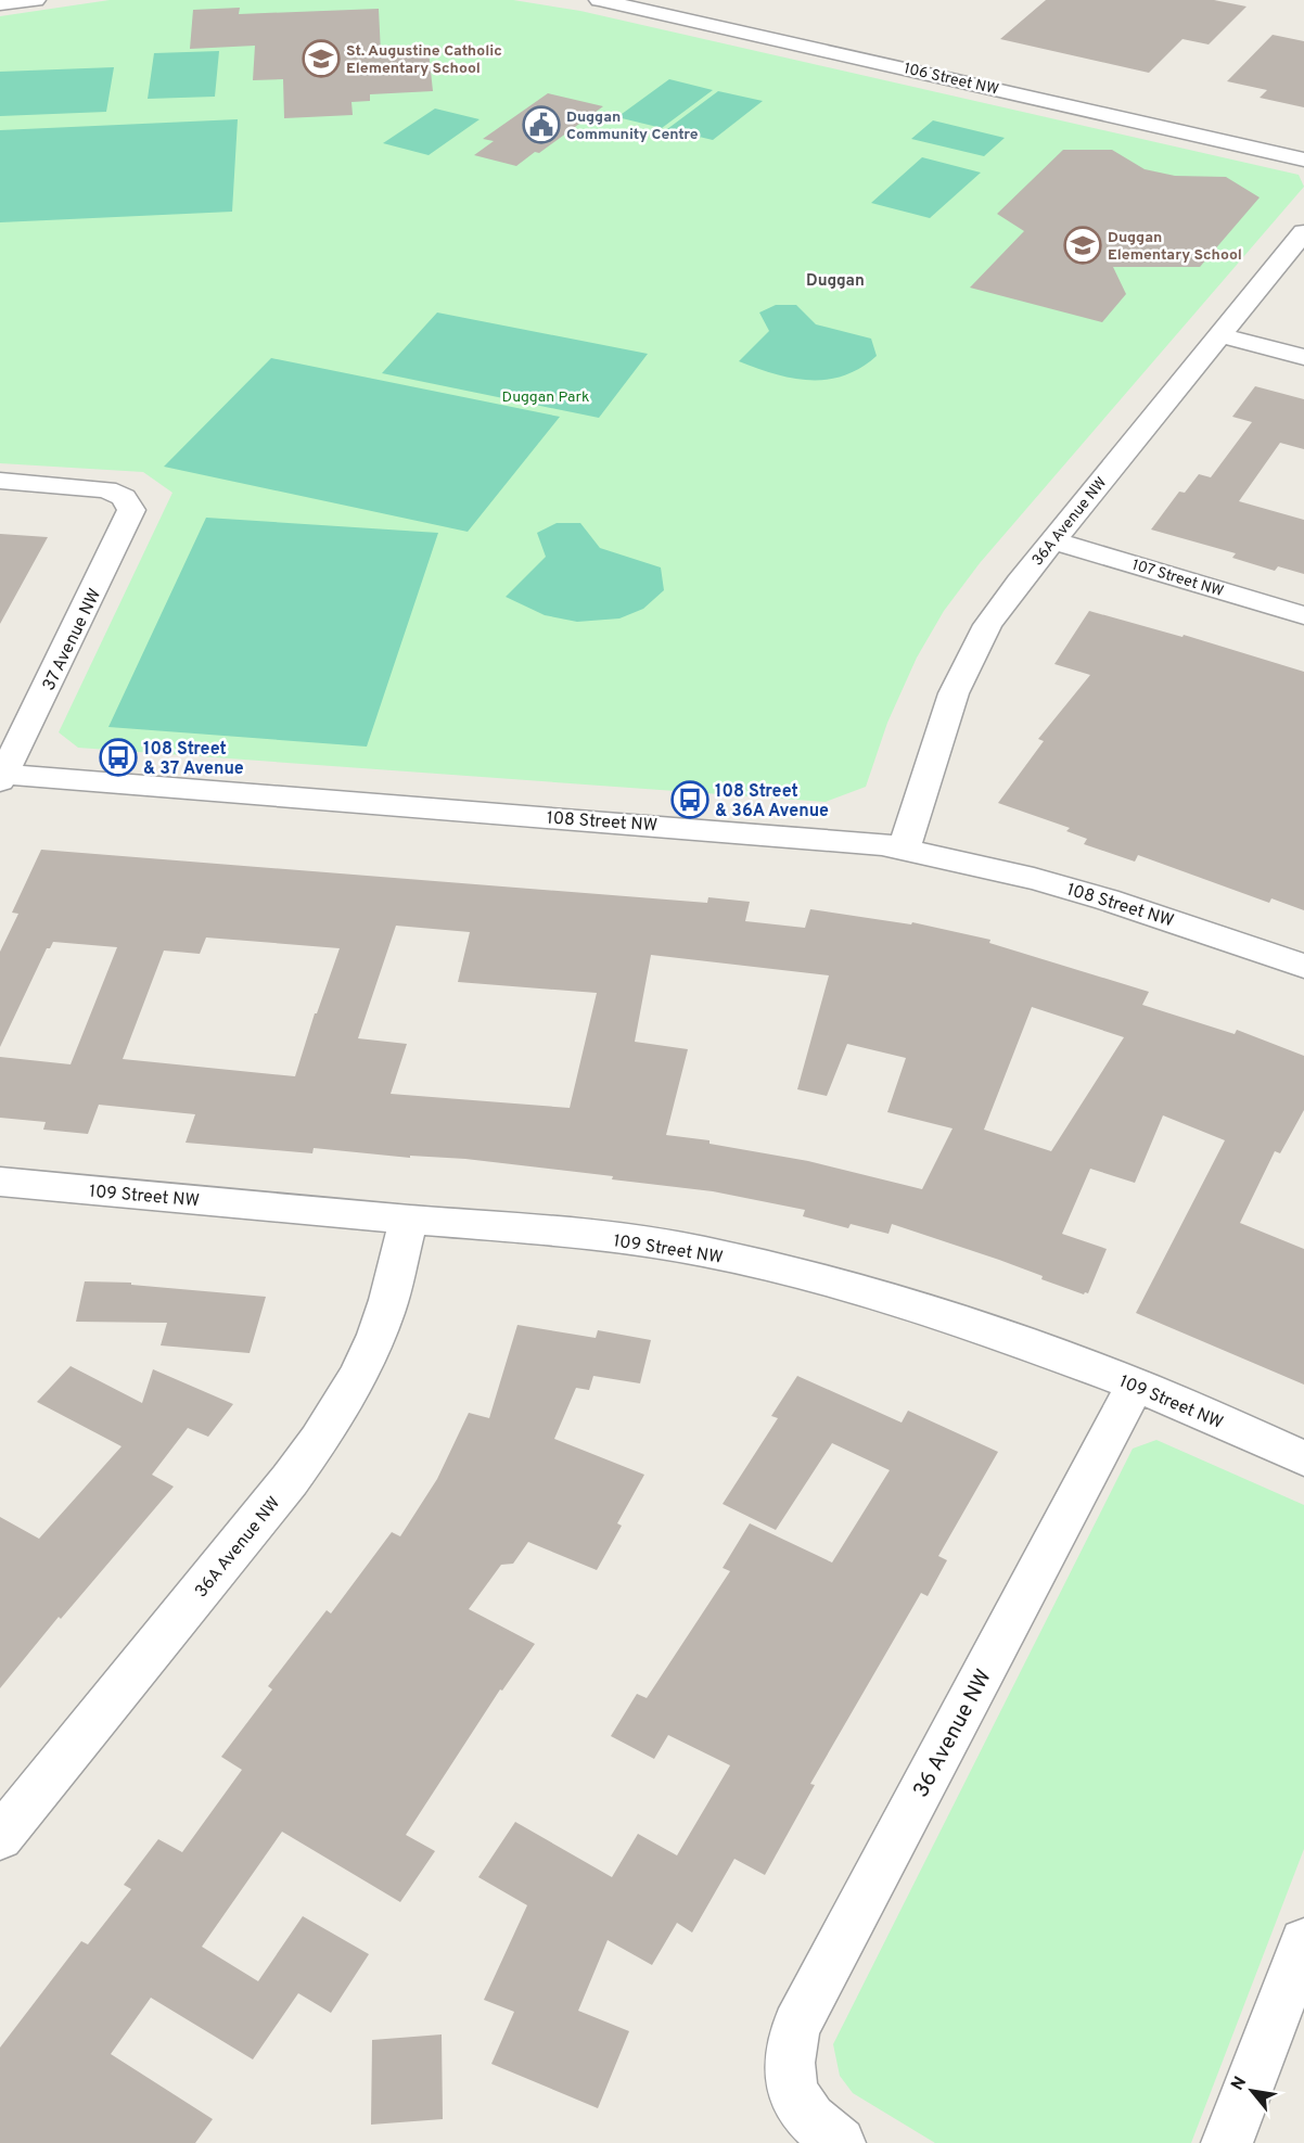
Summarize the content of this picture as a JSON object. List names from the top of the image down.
{
  "streets": {
    "street": [
      "106 Street NW",
      "36A Avenue NW",
      "107 Street NW",
      "37 Avenue NW",
      "108 Street NW",
      "109 Street NW",
      "36 Avenue NW"
    ]
  },
  "crossings": [
    ["36A Avenue NW", "107 Street NW"],
    ["36A Avenue NW", "108 Street NW"],
    ["36A Avenue NW", "109 Street NW"],
    ["37 Avenue NW", "108 Street NW"],
    ["109 Street NW", "36 Avenue NW"]
  ],
  "districts": ["Duggan"],
  "parks": ["Duggan Park"],
  "places": {
    "school or university": ["St. Augustine Catholic Elementary School", "Duggan Elementary School"],
    "public building": ["Duggan Community Centre"],
    "bus stop": ["108 Street & 37 Avenue", "108 Street & 36A Avenue"]
  },
  "north": "top left"
}
